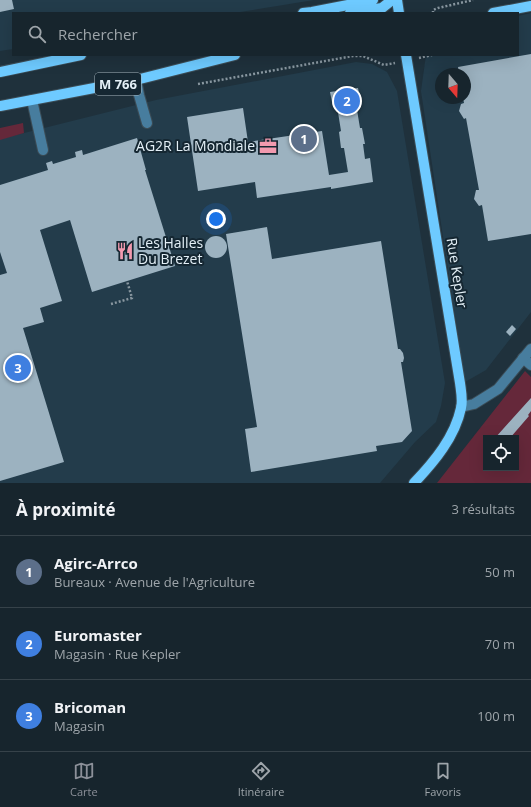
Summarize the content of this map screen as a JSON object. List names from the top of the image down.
{
  "streets": {
    "main road": ["M 766", "Rue Kepler"]
  },
  "places": {
    "office": ["AG2R La Mondiale"],
    "restaurant": ["Les Halles Du Brezet"]
  },
  "north": "bottom",
  "page": {
    "search": "Rechercher",
    "pins": ["2", "1", "3"],
    "heading": ["À proximité", "3 résultats"],
    "list": [
      {
        "mark": "1",
        "name": "Agirc-Arrco",
        "note": "Bureaux · Avenue de l'Agriculture",
        "value": "50 m"
      },
      {
        "mark": "2",
        "name": "Euromaster",
        "note": "Magasin · Rue Kepler",
        "value": "70 m"
      },
      {
        "mark": "3",
        "name": "Bricoman",
        "note": "Magasin",
        "value": "100 m"
      }
    ],
    "nav": ["Carte", "Itinéraire", "Favoris"]
  }
}
